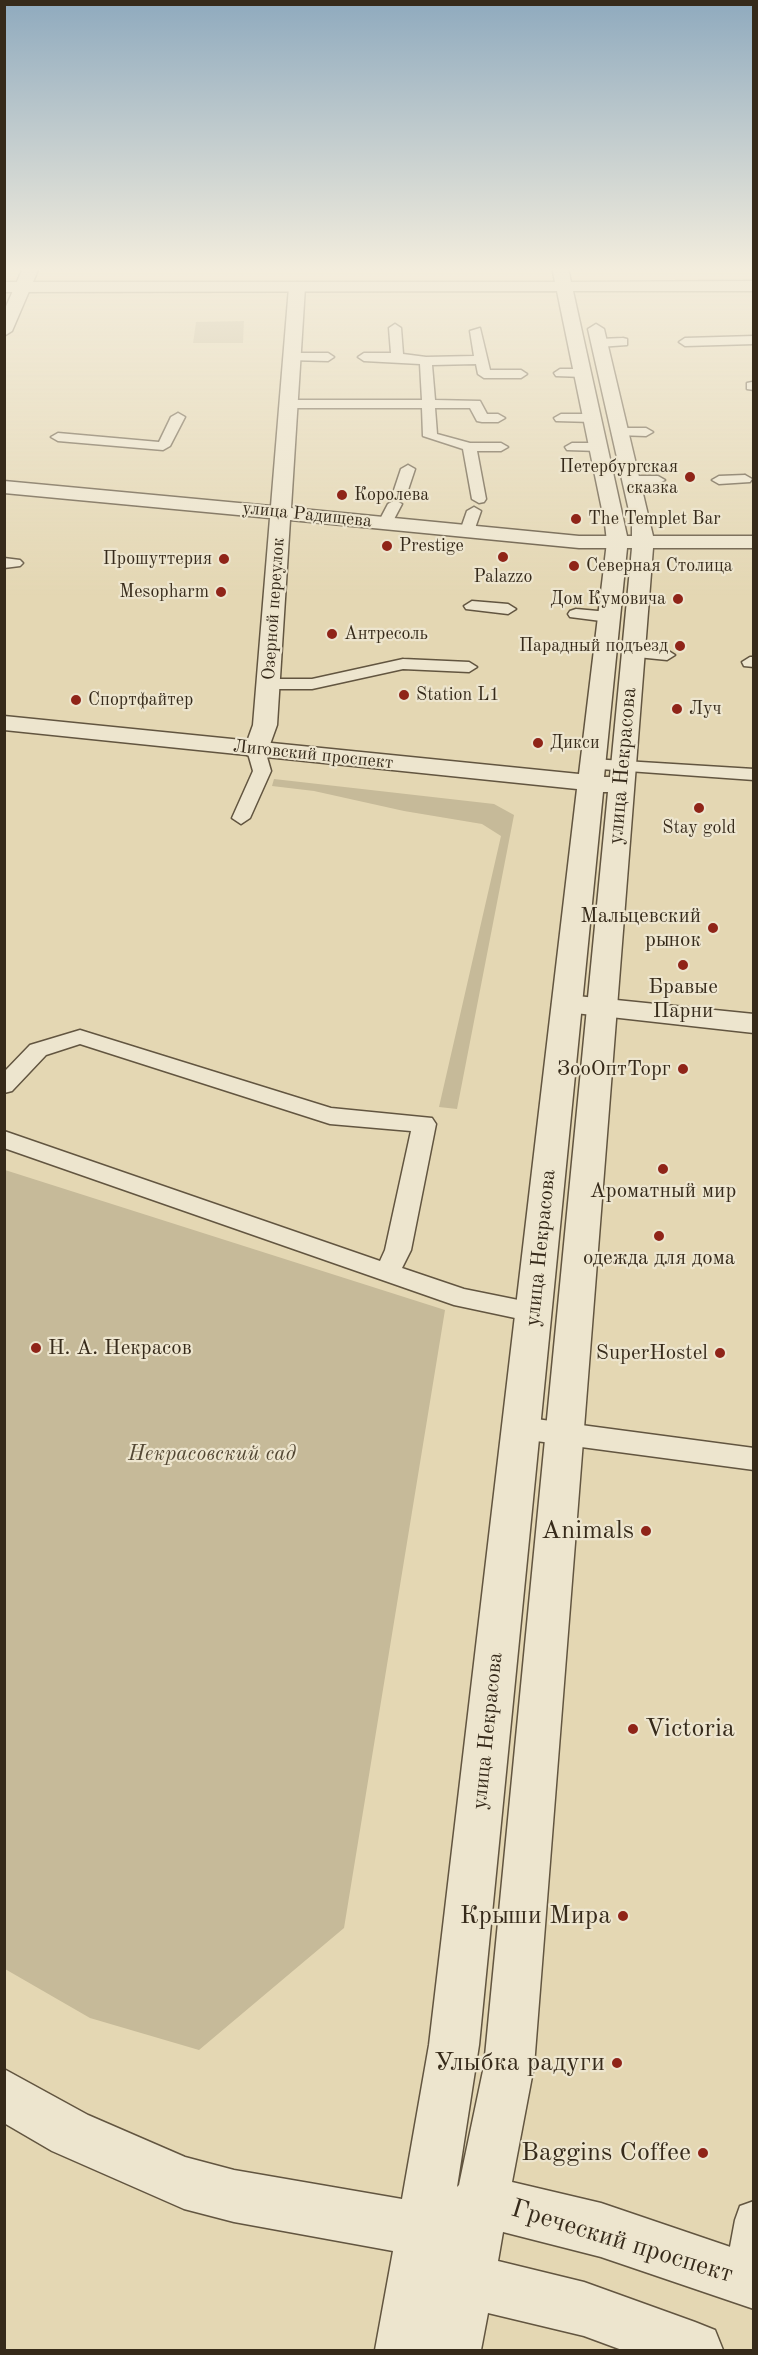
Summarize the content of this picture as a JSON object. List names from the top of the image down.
{
  "streets": {
    "street": [
      "улица Радищева",
      "Озерной переулок",
      "Лиговский проспект",
      "улица Некрасова",
      "Греческий проспект"
    ]
  },
  "crossings": [
    ["улица Радищева", "Озерной переулок"],
    ["улица Радищева", "улица Некрасова"],
    ["Озерной переулок", "Лиговский проспект"],
    ["Лиговский проспект", "улица Некрасова"],
    ["улица Некрасова", "Греческий проспект"]
  ],
  "parks": ["Некрасовский сад"],
  "places": [
    "Петербургская сказка",
    "Королева",
    "The Templet Bar",
    "Prestige",
    "Palazzo",
    "Прошуттерия",
    "Северная Столица",
    "Mesopharm",
    "Дом Кумовича",
    "Антресоль",
    "Парадный подъезд",
    "Station L1",
    "Спортфайтер",
    "Луч",
    "Дикси",
    "Stay gold",
    "Мальцевский рынок",
    "Бравые Парни",
    "ЗооОптТорг",
    "Ароматный мир",
    "одежда для дома",
    "Н. А. Некрасов",
    "SuperHostel",
    "Animals",
    "Victoria",
    "Крыши Мира",
    "Улыбка радуги",
    "Baggins Coffee"
  ]
}
